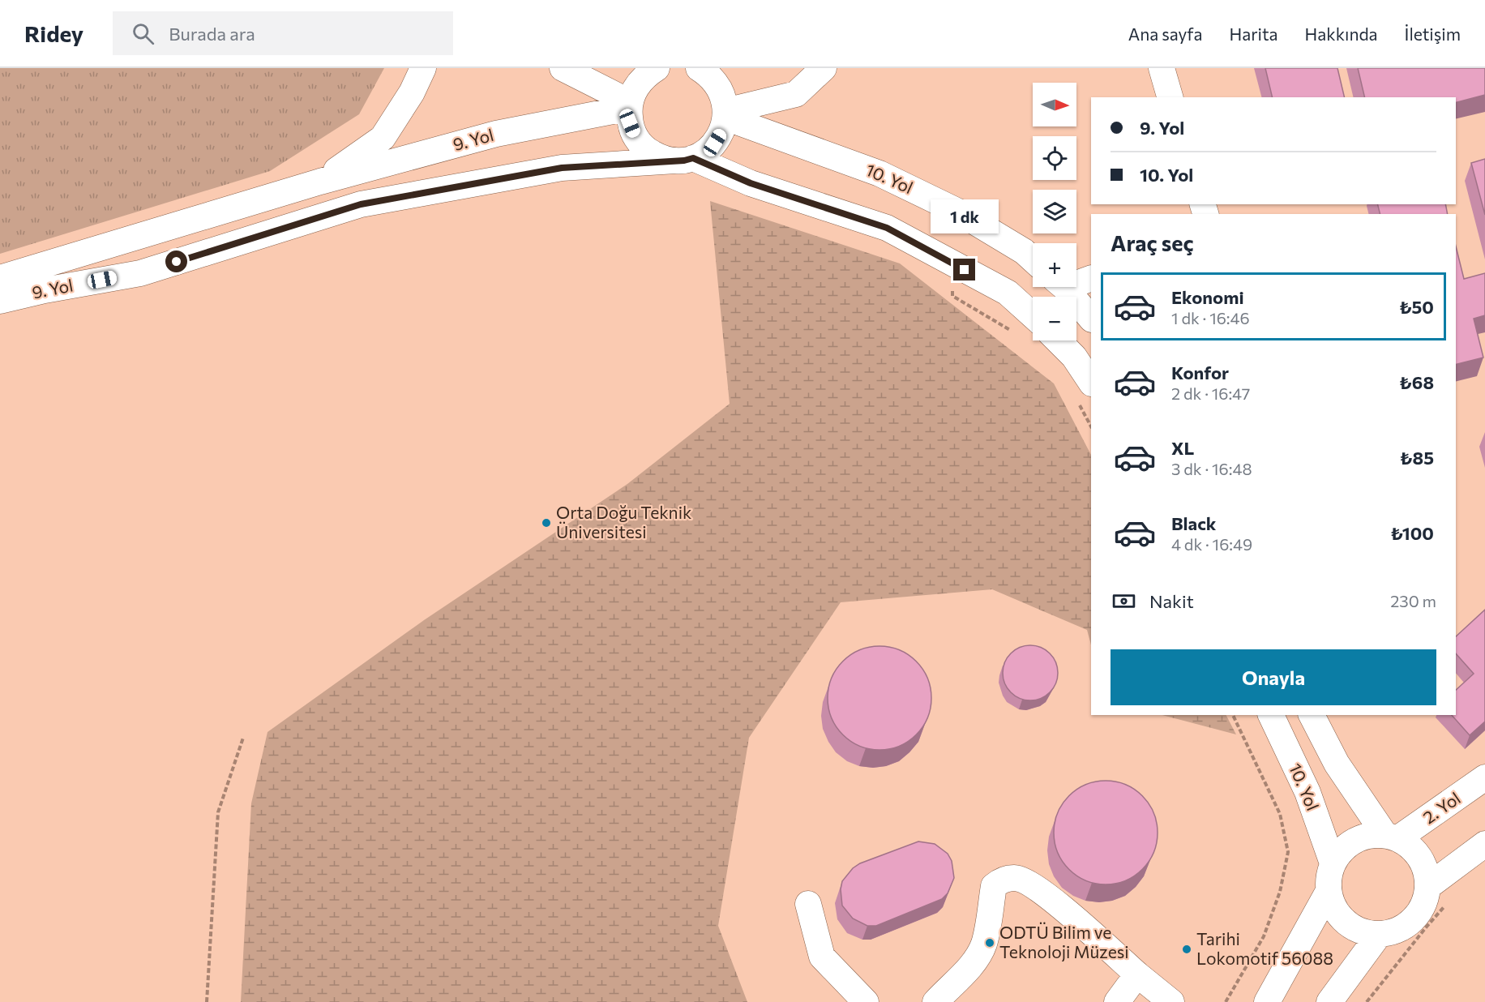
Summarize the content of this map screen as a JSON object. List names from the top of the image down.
{
  "streets": {
    "street": ["9. Yol", "10. Yol", "2. Yol"]
  },
  "crossings": [
    ["10. Yol", "2. Yol"]
  ],
  "places": ["Orta Doğu Teknik Üniversitesi", "ODTÜ Bilim ve Teknoloji Müzesi", "Tarihi Lokomotif 56088"],
  "north": "right",
  "page": {
    "header": "Ridey",
    "search": "Burada ara",
    "nav": [
      "Ana sayfa",
      "Harita",
      "Hakkında",
      "İletişim"
    ],
    "map_buttons": ["+", "−"],
    "banner": ["9. Yol", "10. Yol"],
    "bubble": "1 dk",
    "heading": "Araç seç",
    "list": [
      {
        "name": "Ekonomi",
        "note": "1 dk · 16:46",
        "value": "₺50"
      },
      {
        "name": "Konfor",
        "note": "2 dk · 16:47",
        "value": "₺68"
      },
      {
        "name": "XL",
        "note": "3 dk · 16:48",
        "value": "₺85"
      },
      {
        "name": "Black",
        "note": "4 dk · 16:49",
        "value": "₺100"
      }
    ],
    "pay": ["Nakit", "230 m"],
    "buttons": "Onayla"
  }
}
